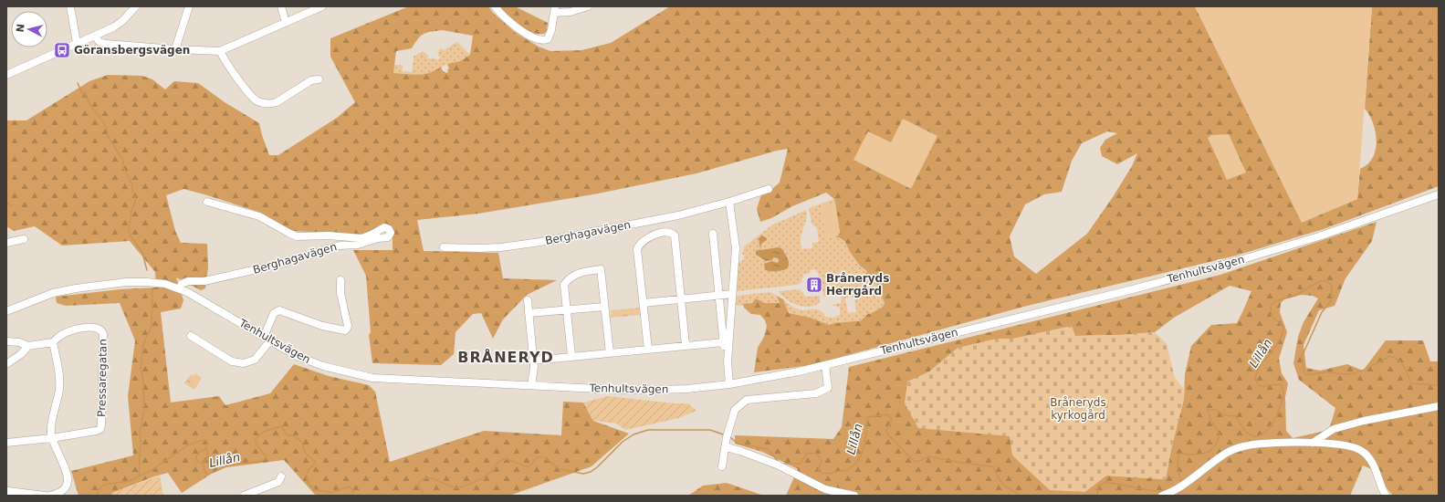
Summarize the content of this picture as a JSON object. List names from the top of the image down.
{
  "streets": {
    "street": ["Berghagavägen", "Tenhultsvägen", "Pressaregatan"]
  },
  "crossings": [
    ["Berghagavägen", "Tenhultsvägen"]
  ],
  "districts": ["BRÅNERYD"],
  "water": ["Lillån"],
  "parks": ["Bråneryds kyrkogård"],
  "places": {
    "bus stop": ["Göransbergsvägen"],
    "building": ["Bråneryds Herrgård"]
  },
  "north": "left"
}
